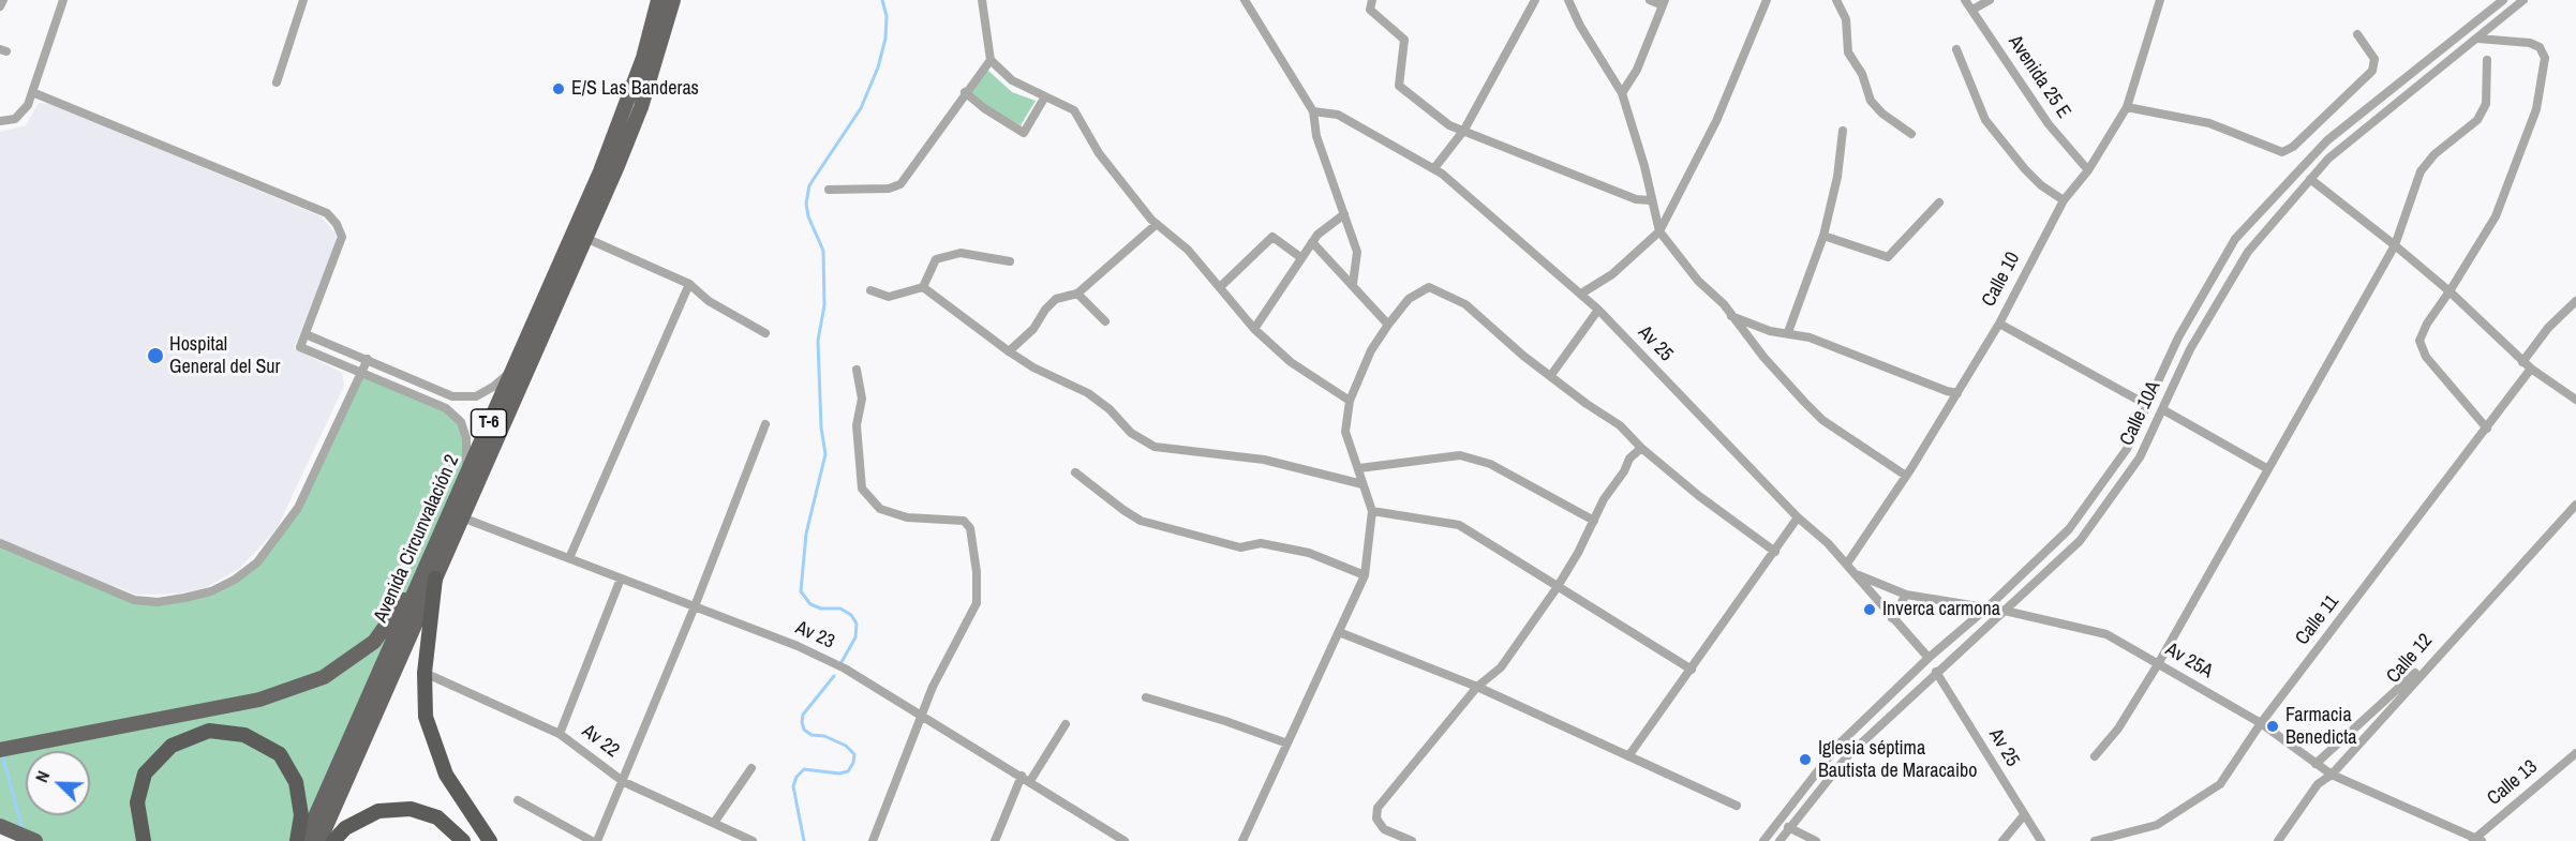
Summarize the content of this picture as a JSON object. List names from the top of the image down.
{
  "streets": {
    "main road": ["T-6", "Avenida Circunvalación 2"],
    "street": [
      "Avenida 25 E",
      "Calle 10",
      "Av 25",
      "Calle 10A",
      "Calle 11",
      "Av 23",
      "Calle 12",
      "Av 25A",
      "Av 22",
      "Calle 13"
    ]
  },
  "crossings": [
    ["Avenida 25 E", "Calle 10"],
    ["Calle 10", "Av 25"],
    ["Av 25", "Calle 10A"],
    ["Av 25", "Av 25A"],
    ["Calle 10A", "Av 25A"],
    ["Avenida Circunvalación 2", "Av 23"],
    ["Calle 11", "Av 25A"],
    ["Calle 12", "Av 25A"],
    ["Av 25A", "Calle 13"]
  ],
  "places": [
    "E/S Las Banderas",
    "Hospital General del Sur",
    "Inverca carmona",
    "Farmacia Benedicta",
    "Iglesia séptima Bautista de Maracaibo"
  ],
  "north": "top left"
}
